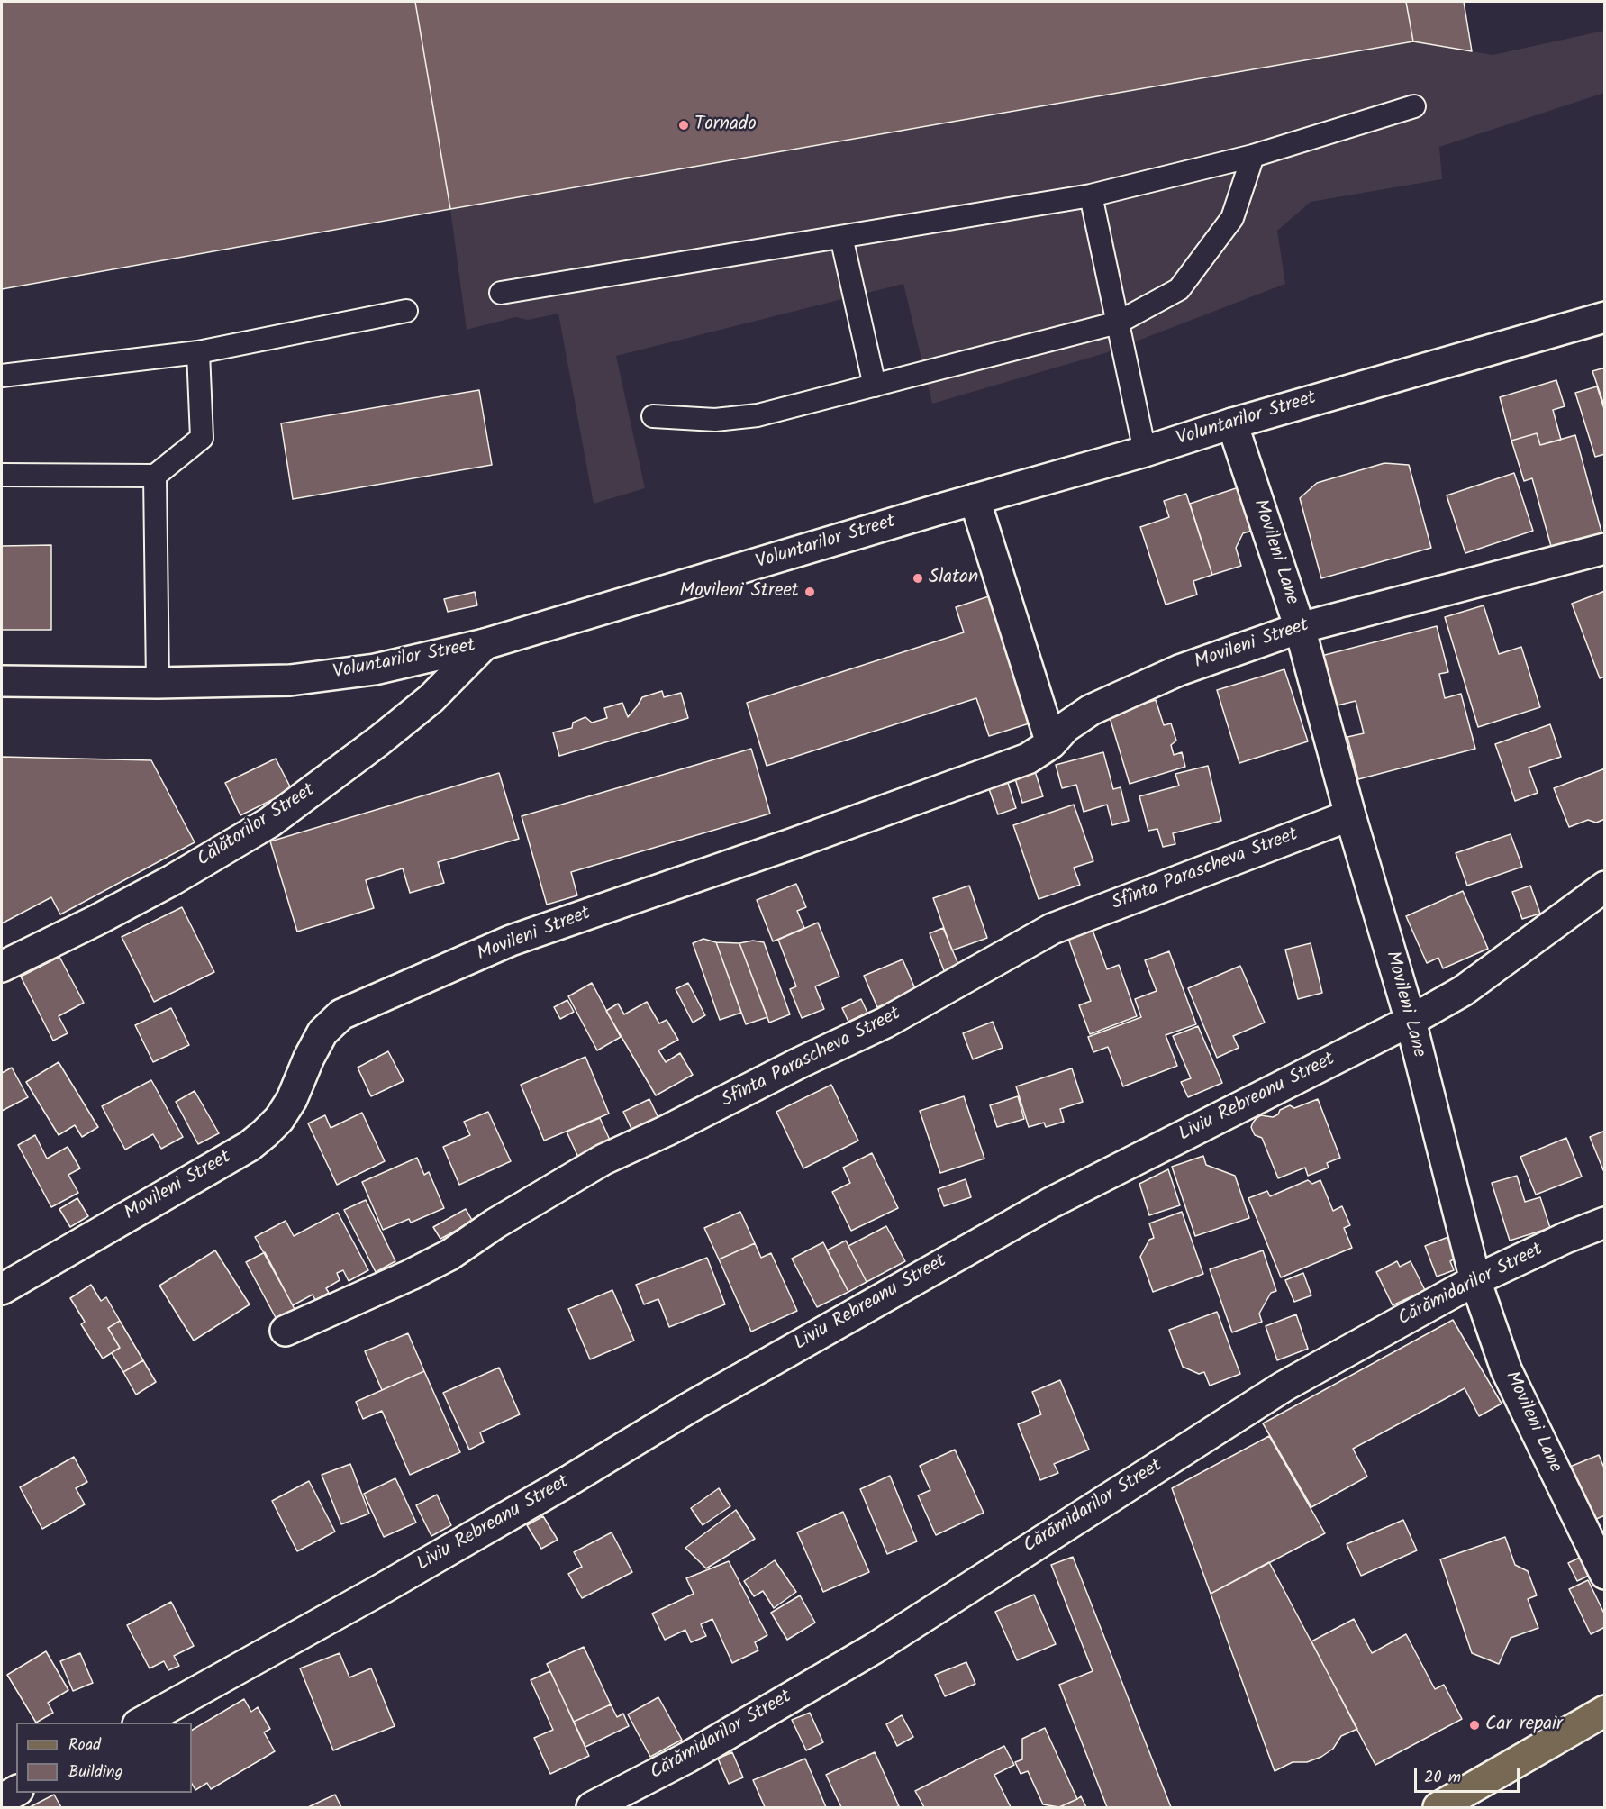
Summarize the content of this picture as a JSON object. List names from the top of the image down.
{
  "streets": {
    "street": [
      "Voluntarilor Street",
      "Movileni Lane",
      "Movileni Street",
      "Călătorilor Street",
      "Sfînta Parascheva Street",
      "Liviu Rebreanu Street",
      "Cărămidarilor Street"
    ]
  },
  "crossings": [
    ["Voluntarilor Street", "Movileni Lane"],
    ["Voluntarilor Street", "Călătorilor Street"],
    ["Movileni Lane", "Movileni Street"],
    ["Movileni Lane", "Sfînta Parascheva Street"],
    ["Movileni Lane", "Liviu Rebreanu Street"],
    ["Movileni Lane", "Cărămidarilor Street"]
  ],
  "places": [
    "Tornado",
    "Slatan",
    "Movileni Street",
    "Car repair"
  ],
  "legend": ["Road", "Building"],
  "scale_bar": "20 m"
}
